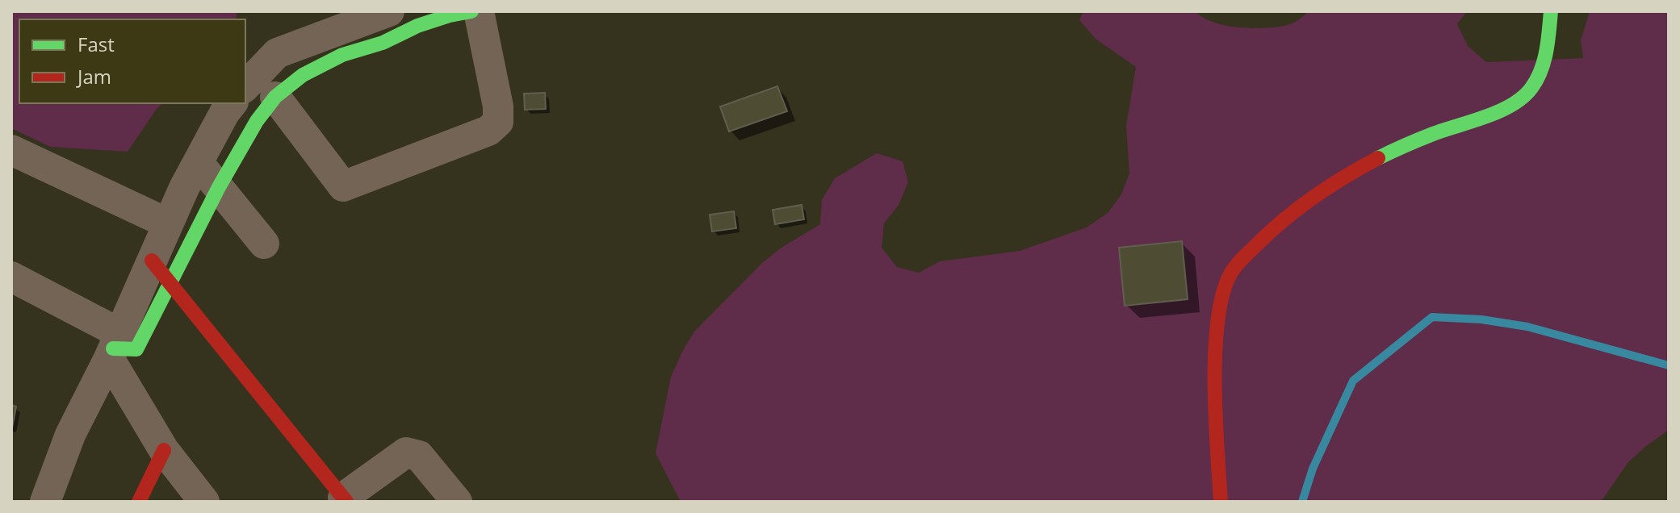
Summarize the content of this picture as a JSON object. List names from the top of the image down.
{
  "legend": ["Fast", "Jam"]
}
